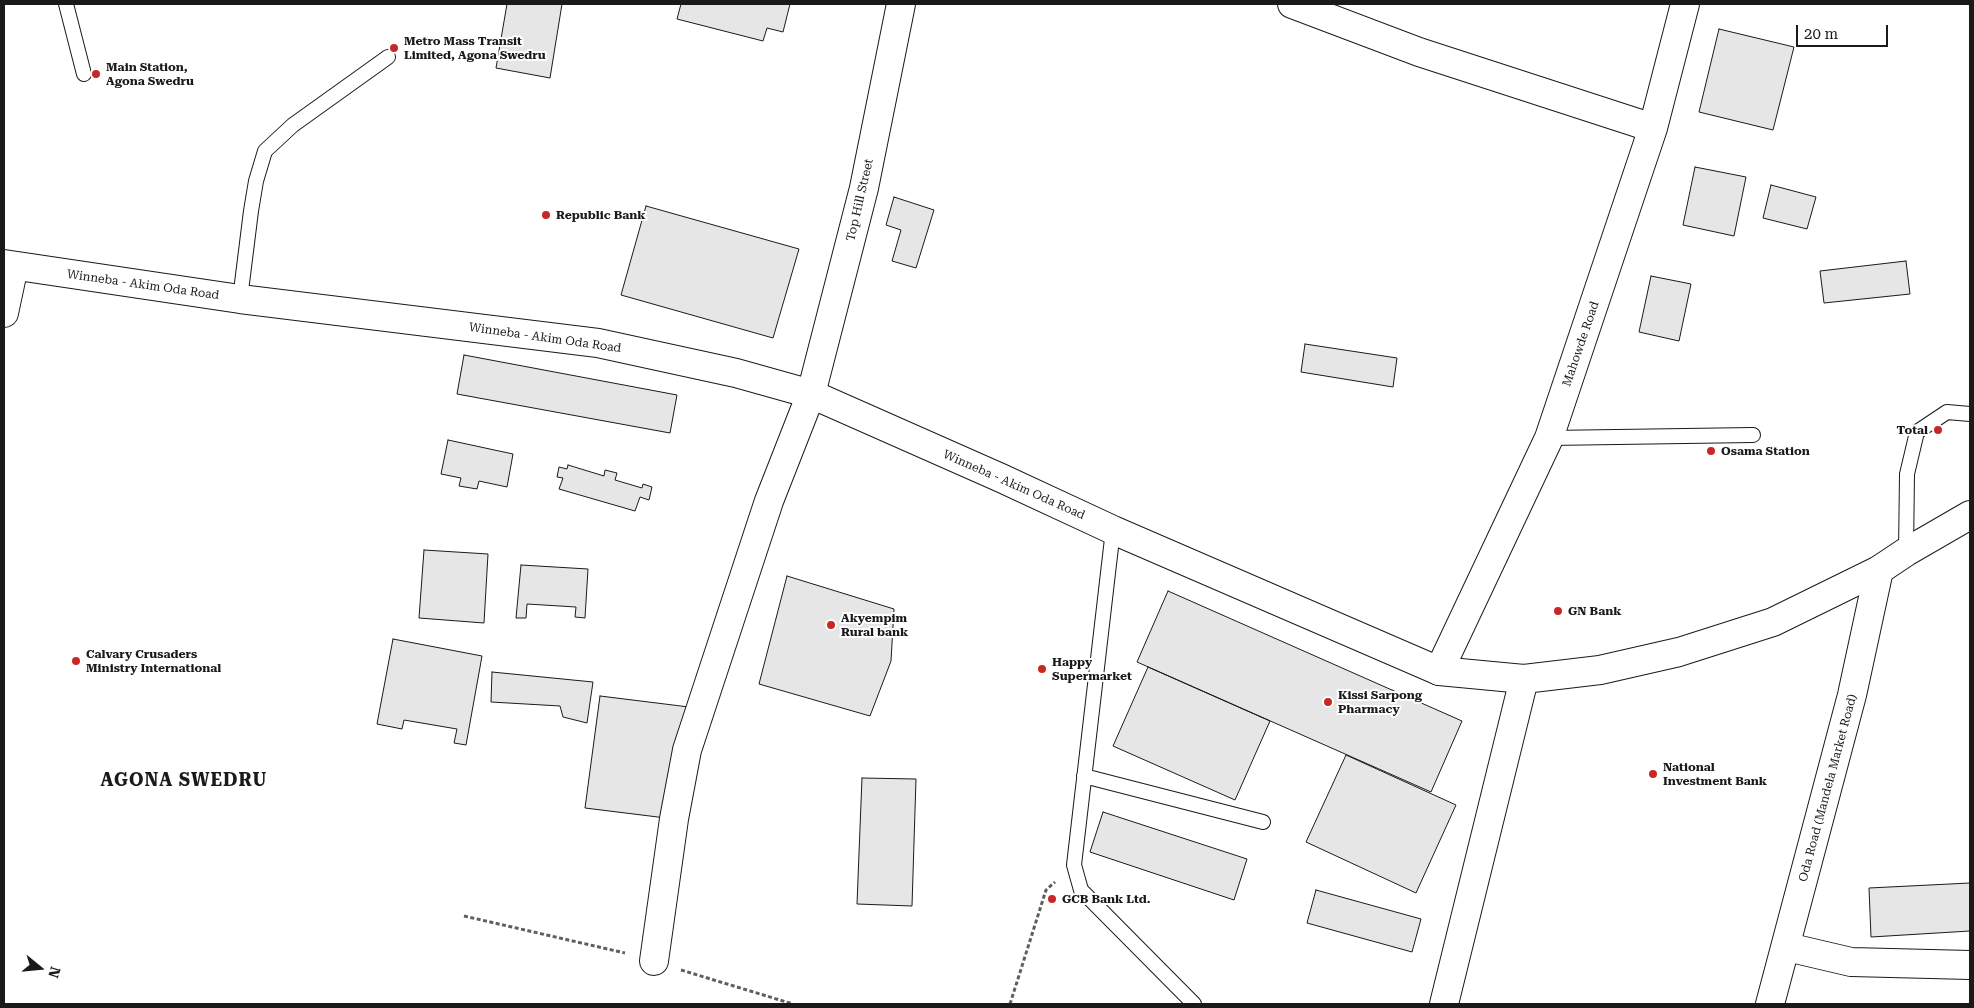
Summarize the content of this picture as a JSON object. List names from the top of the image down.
{
  "streets": {
    "street": [
      "Top Hill Street",
      "Winneba - Akim Oda Road",
      "Mahowde Road",
      "Oda Road (Mandela Market Road)"
    ]
  },
  "crossings": [
    ["Top Hill Street", "Winneba - Akim Oda Road"],
    ["Winneba - Akim Oda Road", "Mahowde Road"],
    ["Winneba - Akim Oda Road", "Oda Road (Mandela Market Road)"]
  ],
  "districts": ["AGONA SWEDRU"],
  "places": [
    "Metro Mass Transit Limited, Agona Swedru",
    "Main Station, Agona Swedru",
    "Republic Bank",
    "Total",
    "Osama Station",
    "GN Bank",
    "Akyempim Rural bank",
    "Calvary Crusaders Ministry International",
    "Happy Supermarket",
    "Kissi Sarpong Pharmacy",
    "National Investment Bank",
    "GCB Bank Ltd."
  ],
  "scale_bar": "20 m",
  "north": "right"
}
